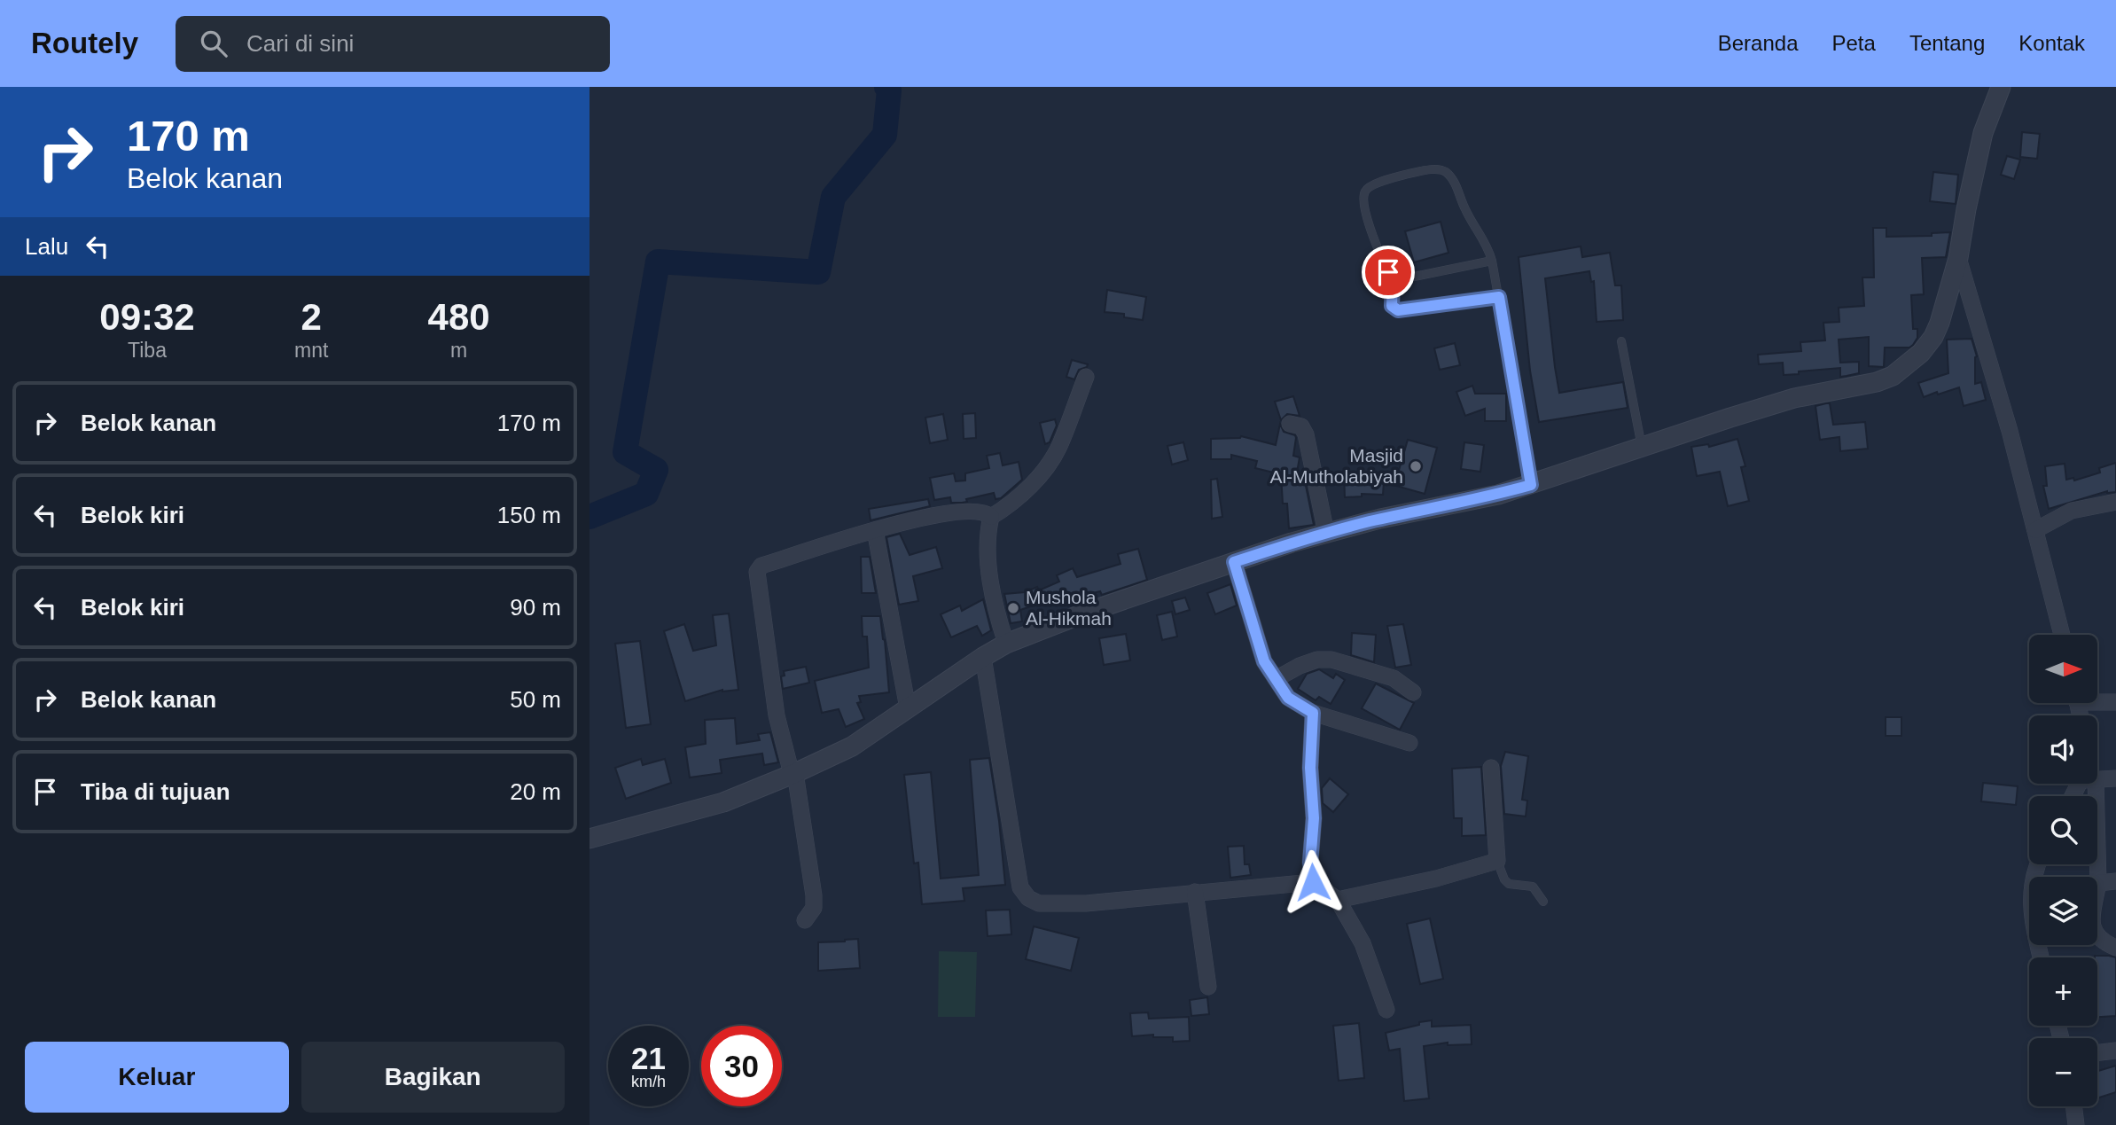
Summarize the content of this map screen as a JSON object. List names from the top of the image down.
{
  "places": ["Masjid Al-Mutholabiyah", "Mushola Al-Hikmah"],
  "north": "right",
  "page": {
    "header": "Routely",
    "search": "Cari di sini",
    "nav": [
      "Beranda",
      "Peta",
      "Tentang",
      "Kontak"
    ],
    "turn": ["170 m", "Belok kanan"],
    "then": "Lalu",
    "eta": [
      "09:32",
      "Tiba",
      "2",
      "mnt",
      "480",
      "m"
    ],
    "list": [
      {
        "name": "Belok kanan",
        "value": "170 m"
      },
      {
        "name": "Belok kiri",
        "value": "150 m"
      },
      {
        "name": "Belok kiri",
        "value": "90 m"
      },
      {
        "name": "Belok kanan",
        "value": "50 m"
      },
      {
        "name": "Tiba di tujuan",
        "value": "20 m"
      }
    ],
    "map_buttons": ["+", "−"],
    "speed": "21 km/h",
    "limit": "30",
    "buttons": ["Keluar", "Bagikan"]
  }
}
